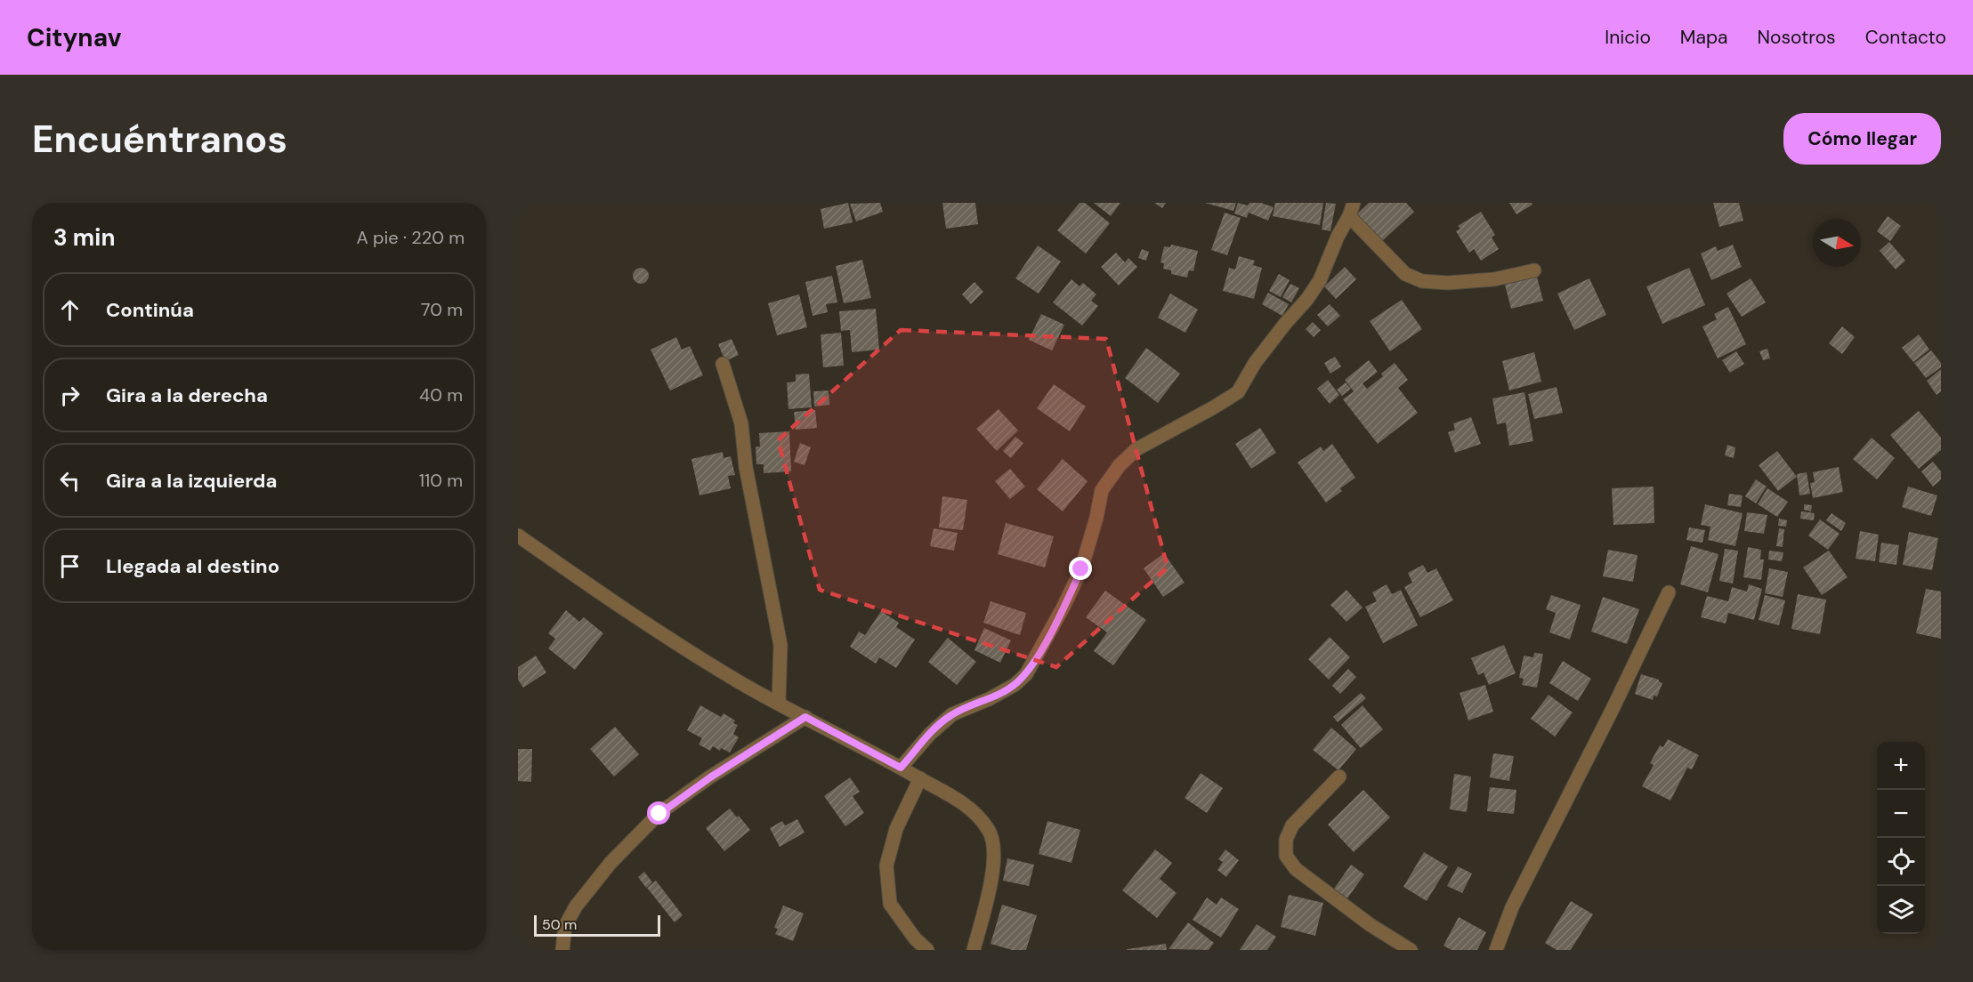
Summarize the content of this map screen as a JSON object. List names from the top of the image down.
{
  "scale_bar": "50 m",
  "north": "right",
  "page": {
    "header": "Citynav",
    "nav": [
      "Inicio",
      "Mapa",
      "Nosotros",
      "Contacto"
    ],
    "buttons": "Cómo llegar",
    "title": "Encuéntranos",
    "heading": ["3 min", "A pie · 220 m"],
    "list": [
      ["Continúa", "70 m"],
      ["Gira a la derecha", "40 m"],
      ["Gira a la izquierda", "110 m"],
      "Llegada al destino"
    ],
    "map_buttons": ["+", "−"],
    "scale": "50 m"
  }
}
